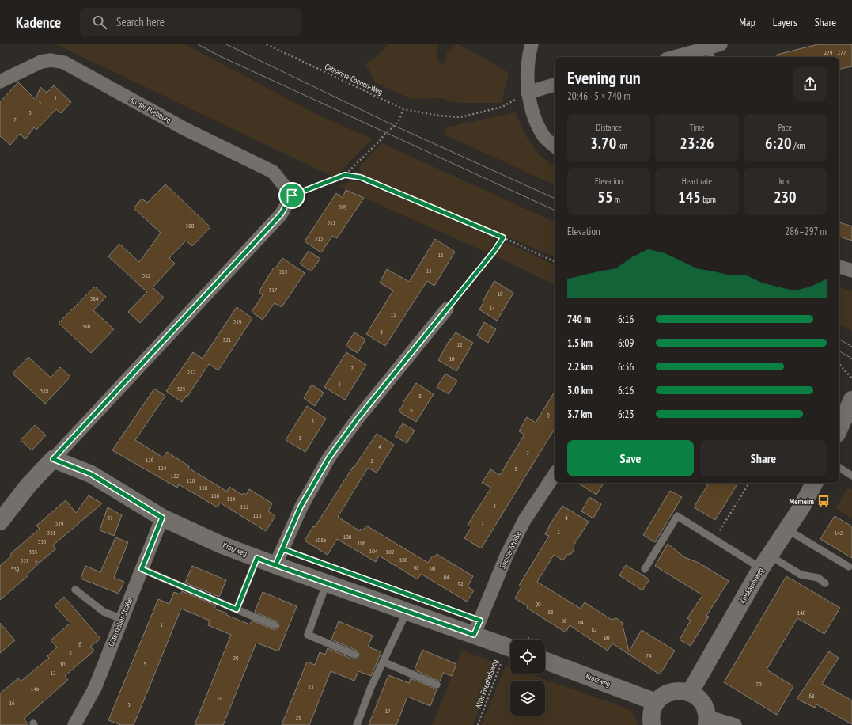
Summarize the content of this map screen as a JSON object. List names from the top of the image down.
{
  "streets": {
    "street": [
      "An der Fliehburg",
      "Kratzweg",
      "Soester Straße",
      "Kieskaulerweg",
      "Gütersloher Straße"
    ],
    "path": ["Catharina-Coenen-Weg", "Alter Friedhofsweg"]
  },
  "crossings": [
    ["Kratzweg", "Soester Straße"],
    ["Kratzweg", "Gütersloher Straße"]
  ],
  "places": {
    "bus stop": ["Merheim"]
  },
  "house_numbers": [
    "279",
    "277",
    "1",
    "3",
    "5",
    "7",
    "309",
    "311",
    "380",
    "313",
    "15",
    "13",
    "315",
    "382",
    "317",
    "16",
    "384",
    "14",
    "11",
    "319",
    "386",
    "9",
    "321",
    "12",
    "10",
    "7",
    "323",
    "5",
    "325",
    "388",
    "8",
    "6",
    "9",
    "3",
    "1",
    "4",
    "7",
    "126",
    "2",
    "124",
    "5",
    "122",
    "120",
    "118",
    "116",
    "114",
    "3",
    "112",
    "110",
    "37",
    "4",
    "1",
    "329",
    "2",
    "331",
    "142",
    "108",
    "108a",
    "333",
    "106",
    "104",
    "335",
    "102",
    "100",
    "337",
    "98",
    "96",
    "339",
    "94",
    "92",
    "90",
    "88",
    "140",
    "86",
    "84",
    "1",
    "82",
    "80",
    "6",
    "8",
    "74",
    "29",
    "10",
    "3",
    "12",
    "70",
    "23",
    "14a",
    "68",
    "31",
    "16",
    "5",
    "17",
    "25"
  ],
  "page": {
    "header": "Kadence",
    "search": "Search here",
    "nav": ["Map", "Layers", "Share"],
    "heading": ["Evening run", "20:46 · 5 × 740 m"],
    "stats": [
      ["Distance", "3.70 km"],
      ["Time", "23:26"],
      ["Pace", "6:20 /km"],
      ["Elevation", "55 m"],
      ["Heart rate", "145 bpm"],
      ["kcal", "230"]
    ],
    "chart": ["Elevation", "286–297 m"],
    "list": [
      {
        "name": "740 m",
        "note": "6:16"
      },
      {
        "name": "1.5 km",
        "note": "6:09"
      },
      {
        "name": "2.2 km",
        "note": "6:36"
      },
      {
        "name": "3.0 km",
        "note": "6:16"
      },
      {
        "name": "3.7 km",
        "note": "6:23"
      }
    ],
    "buttons": ["Save", "Share"]
  }
}
